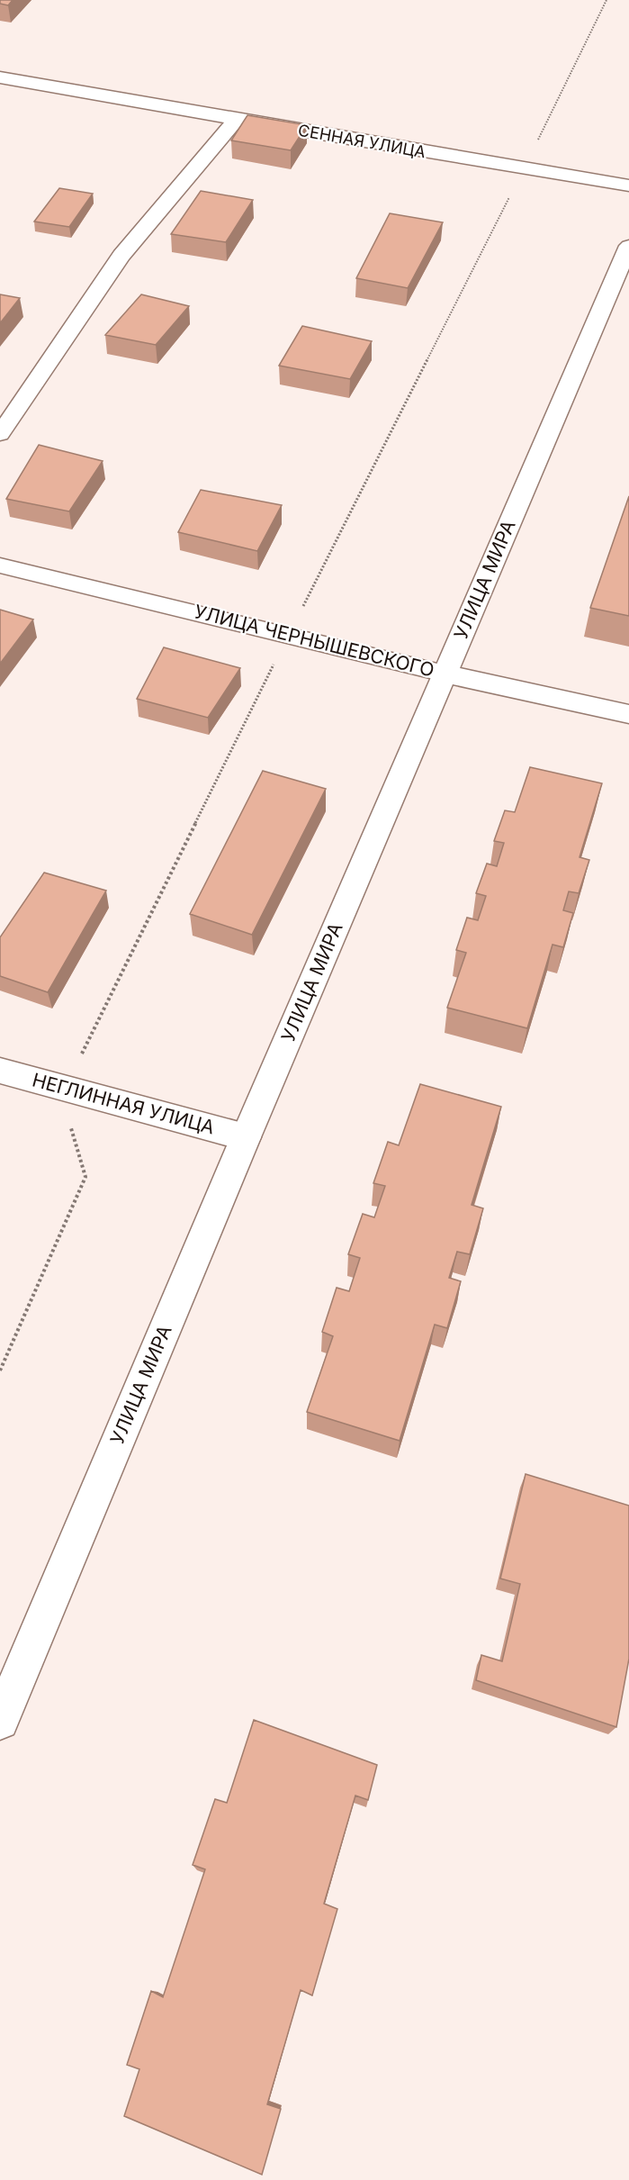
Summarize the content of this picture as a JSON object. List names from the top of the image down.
{
  "streets": {
    "street": [
      "СЕННАЯ УЛИЦА",
      "УЛИЦА МИРА",
      "УЛИЦА ЧЕРНЫШЕВСКОГО",
      "НЕГЛИННАЯ УЛИЦА"
    ]
  },
  "crossings": [
    ["УЛИЦА МИРА", "УЛИЦА ЧЕРНЫШЕВСКОГО"],
    ["УЛИЦА МИРА", "НЕГЛИННАЯ УЛИЦА"]
  ]
}
